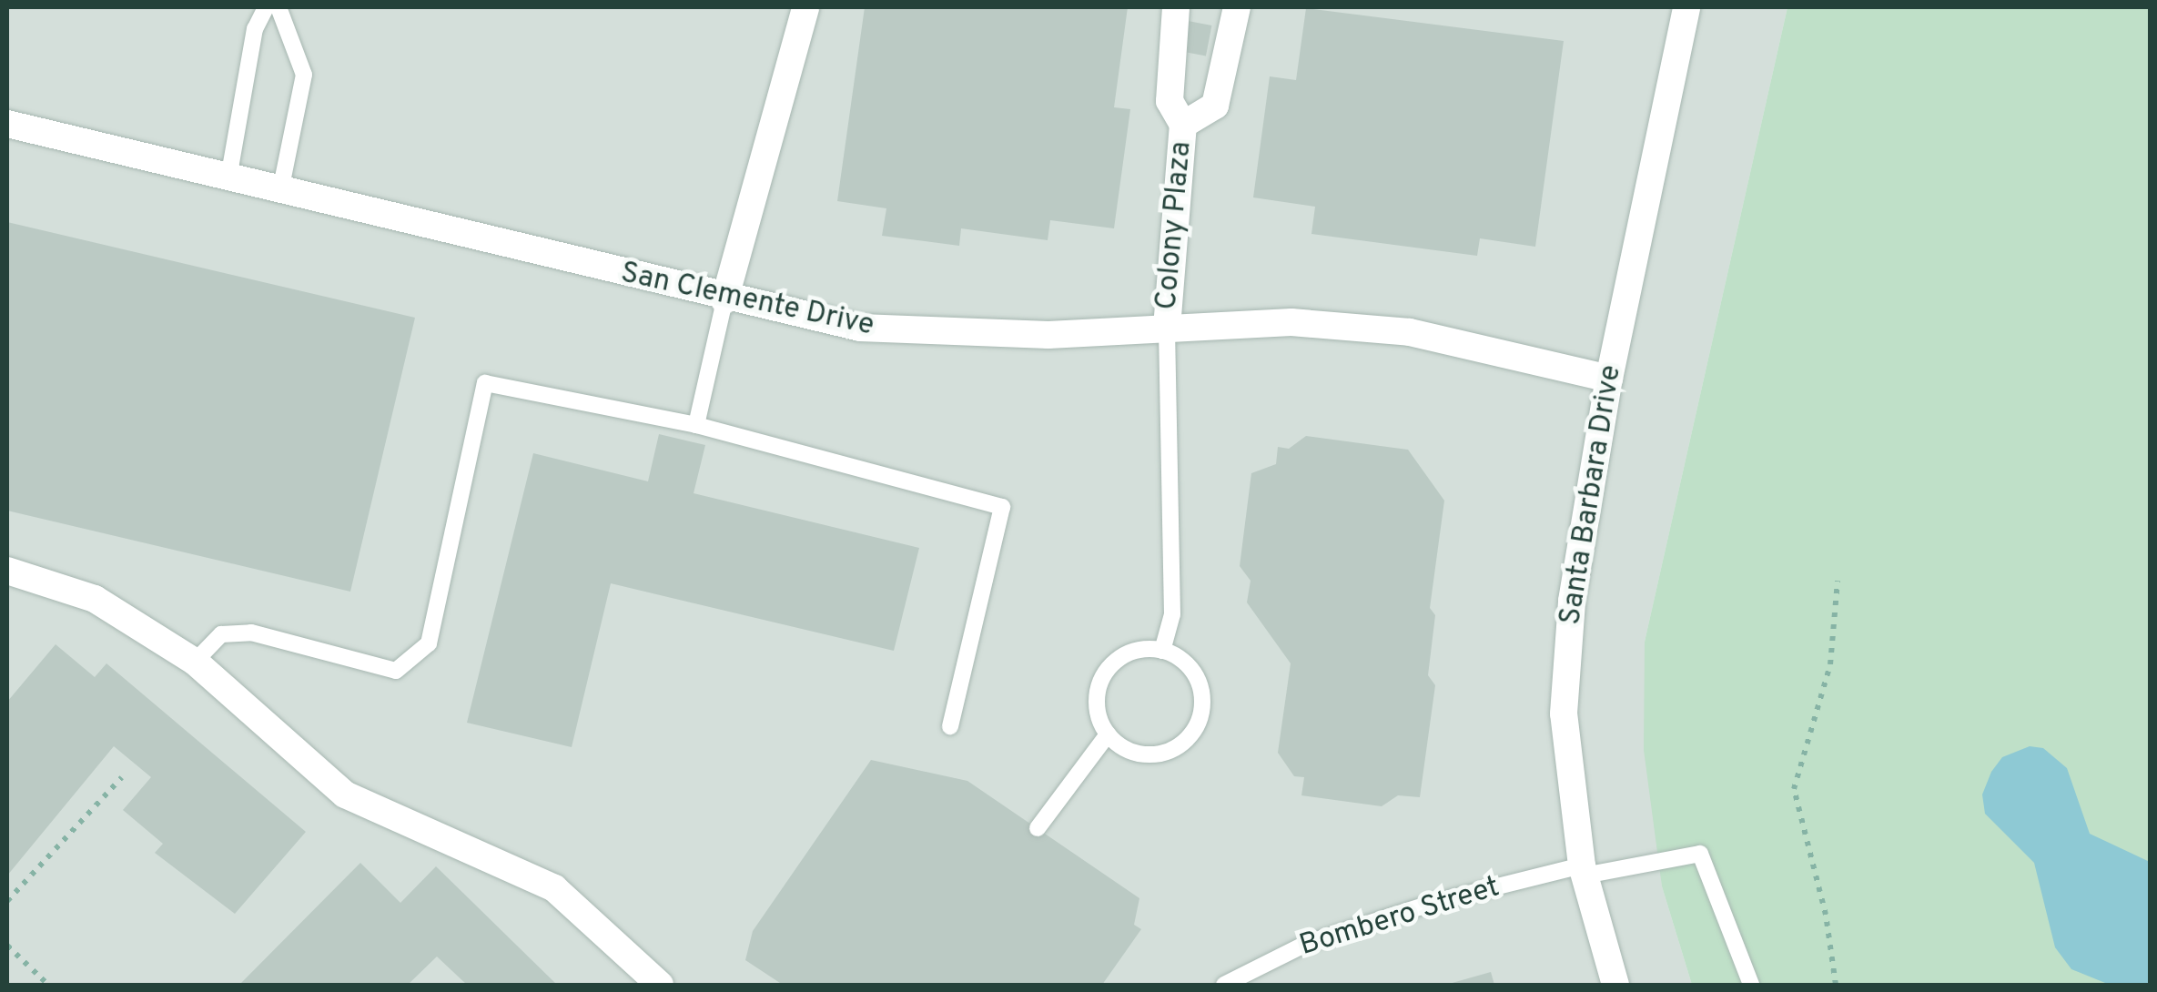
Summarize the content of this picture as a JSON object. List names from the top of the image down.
{
  "streets": {
    "street": ["Colony Plaza", "San Clemente Drive", "Santa Barbara Drive"],
    "lane": ["Bombero Street"]
  },
  "crossings": [
    ["Colony Plaza", "San Clemente Drive"],
    ["San Clemente Drive", "Santa Barbara Drive"],
    ["Santa Barbara Drive", "Bombero Street"]
  ]
}
